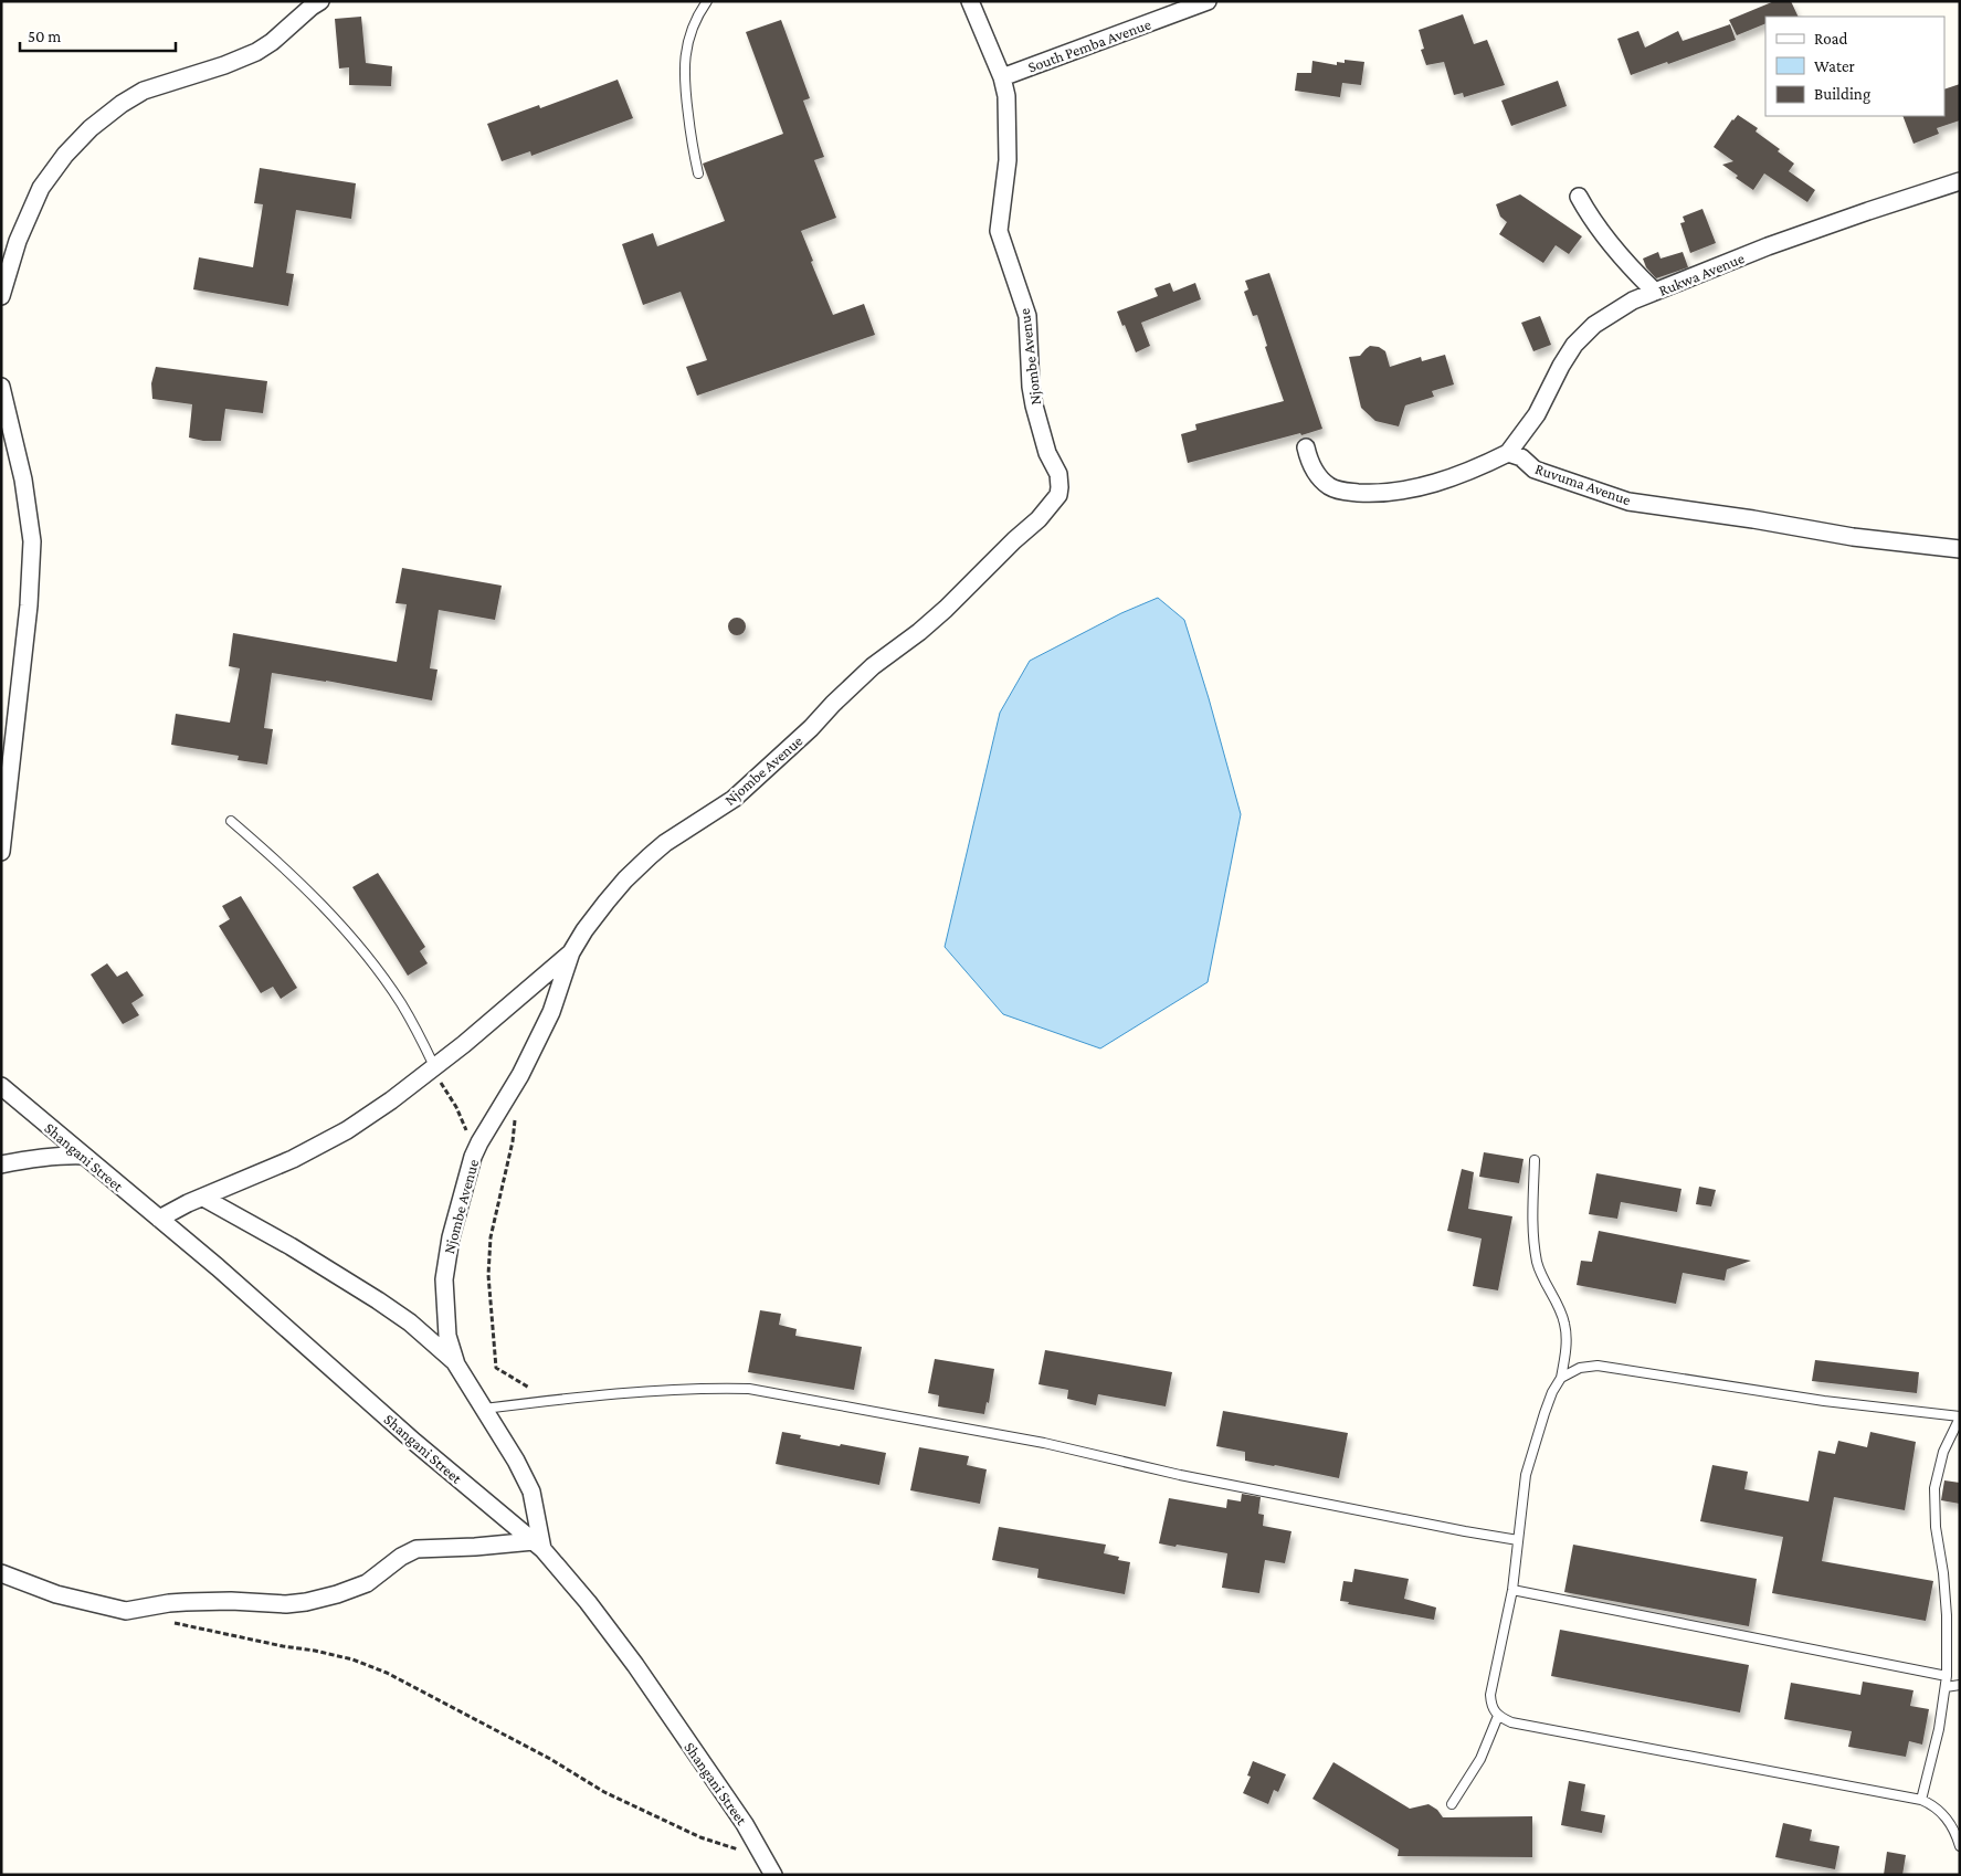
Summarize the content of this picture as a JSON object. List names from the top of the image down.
{
  "streets": {
    "street": [
      "South Pemba Avenue",
      "Rukwa Avenue",
      "Njombe Avenue",
      "Ruvuma Avenue",
      "Shangani Street"
    ]
  },
  "crossings": [
    ["South Pemba Avenue", "Njombe Avenue"],
    ["Rukwa Avenue", "Ruvuma Avenue"],
    ["Njombe Avenue", "Shangani Street"]
  ],
  "legend": ["Road", "Water", "Building"],
  "scale_bar": "50 m"
}
